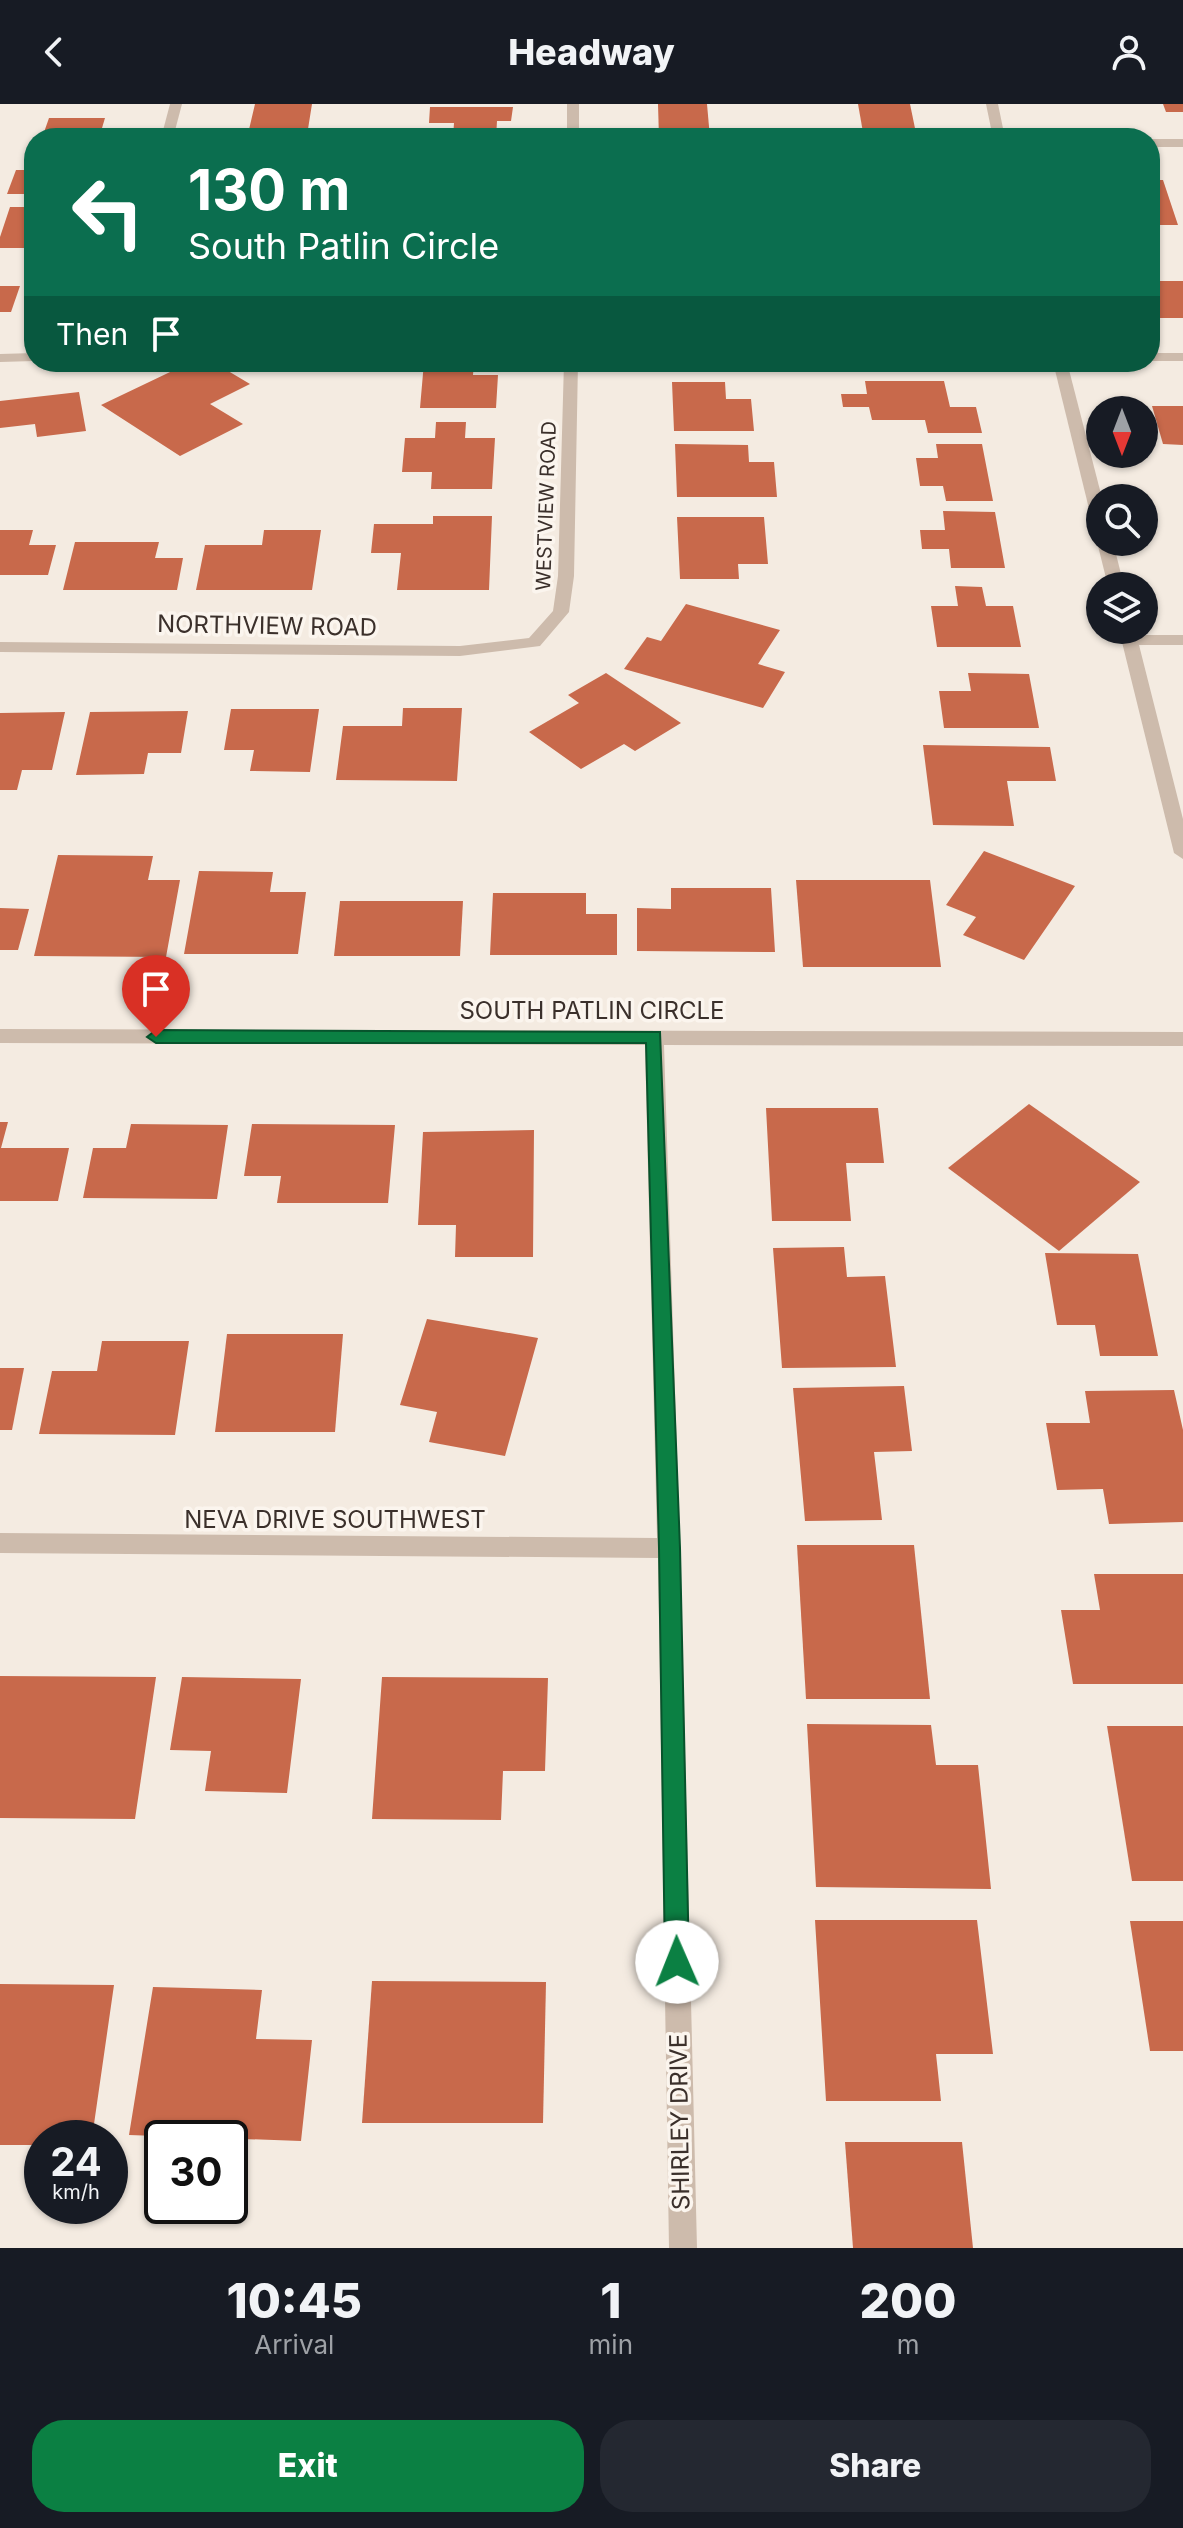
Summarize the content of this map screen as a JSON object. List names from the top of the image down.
{
  "streets": {
    "street": [
      "WESTVIEW ROAD",
      "NORTHVIEW ROAD",
      "SOUTH PATLIN CIRCLE",
      "NEVA DRIVE SOUTHWEST",
      "SHIRLEY DRIVE"
    ]
  },
  "crossings": [
    ["WESTVIEW ROAD", "NORTHVIEW ROAD"],
    ["SOUTH PATLIN CIRCLE", "SHIRLEY DRIVE"],
    ["NEVA DRIVE SOUTHWEST", "SHIRLEY DRIVE"]
  ],
  "north": "bottom",
  "page": {
    "header": "Headway",
    "turn": ["130 m", "South Patlin Circle"],
    "then": "Then",
    "speed": "24 km/h",
    "limit": "30",
    "eta": [
      "10:45",
      "Arrival",
      "1",
      "min",
      "200",
      "m"
    ],
    "buttons": ["Exit", "Share"]
  }
}
